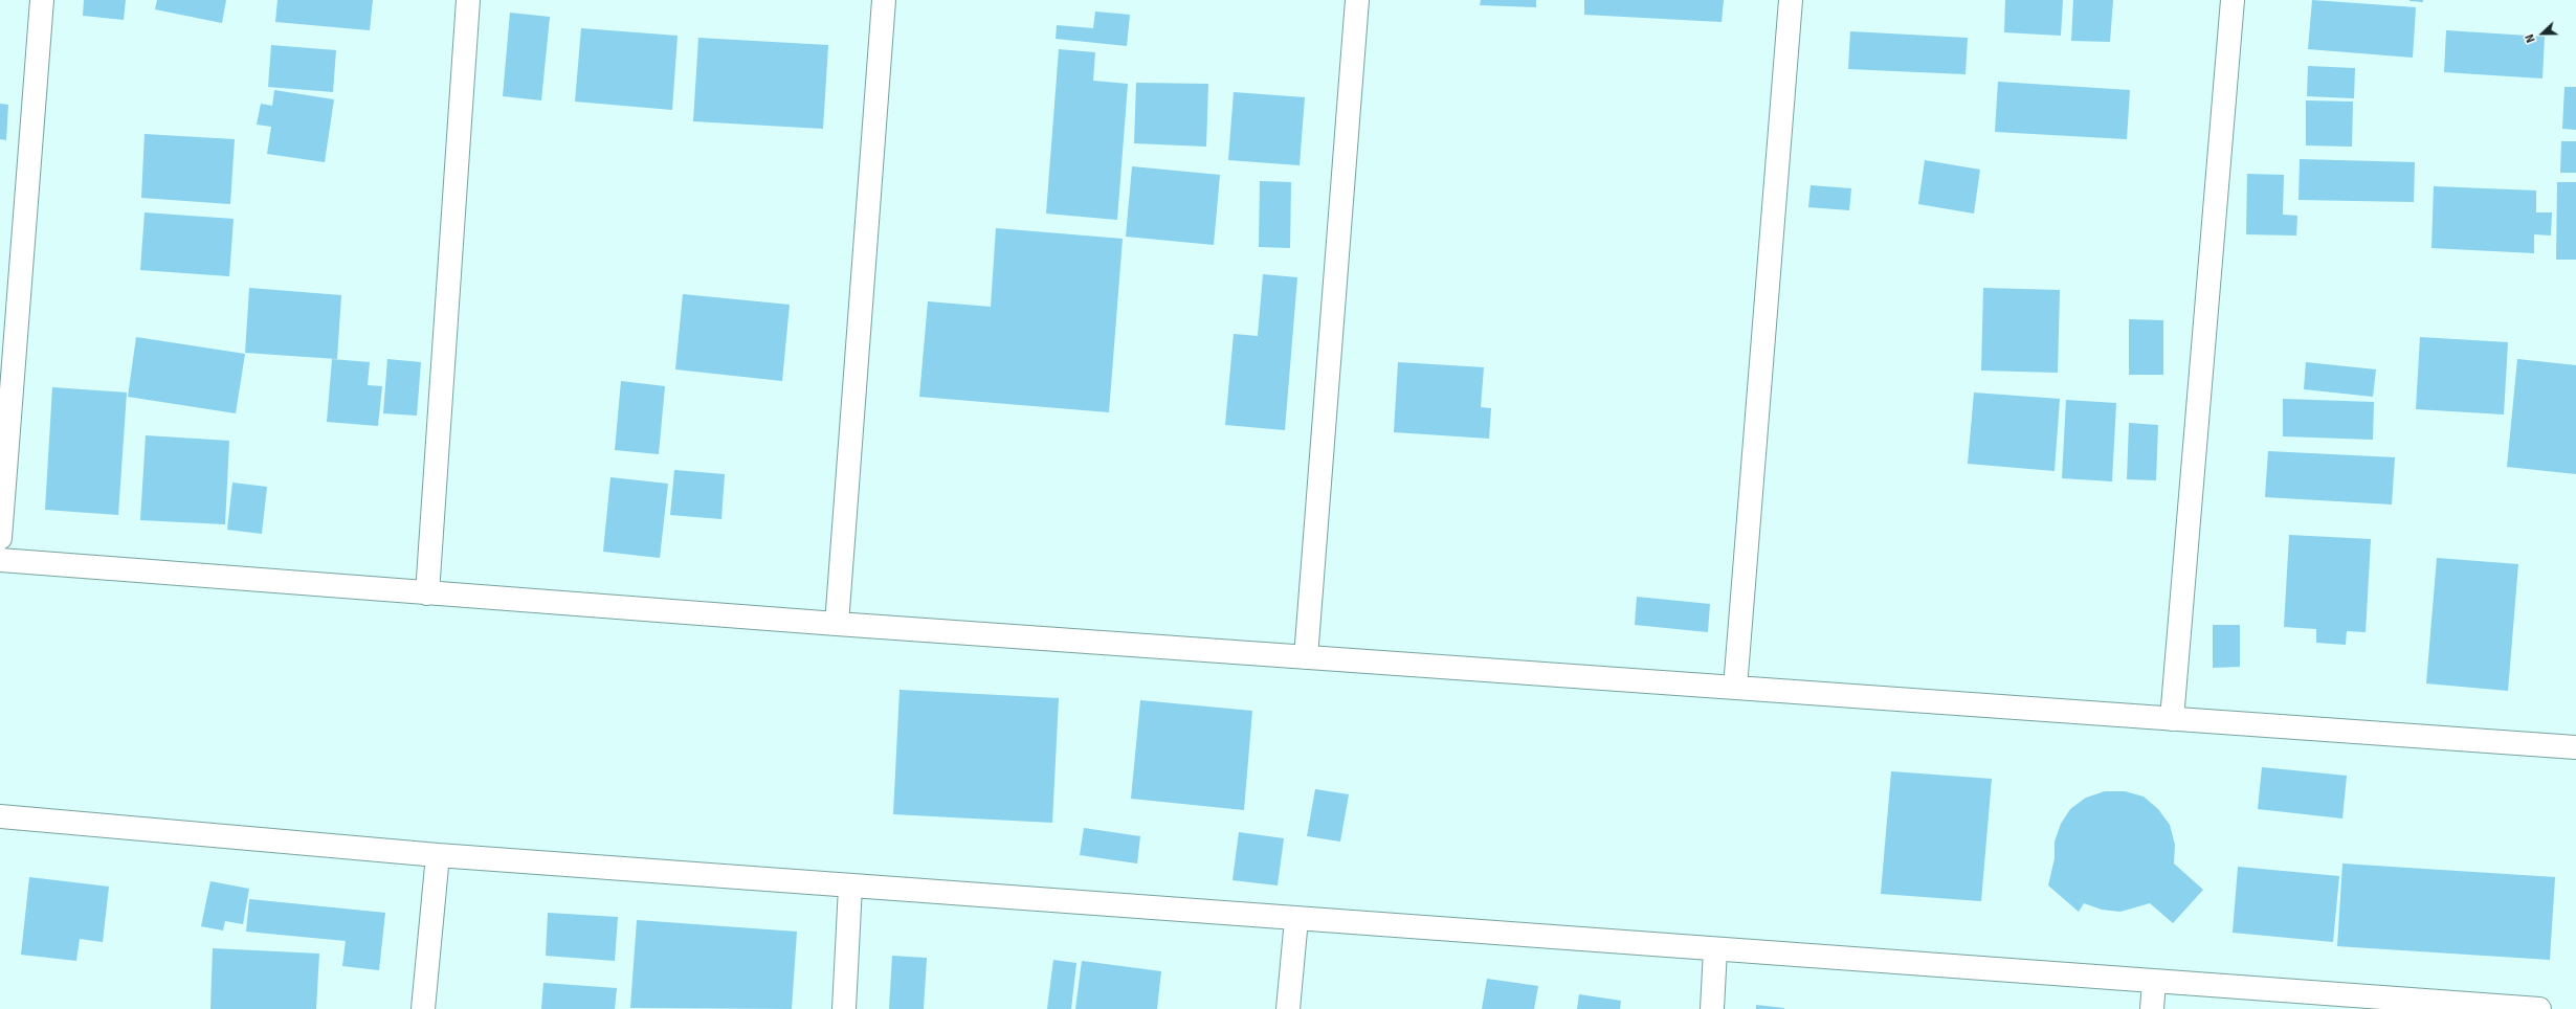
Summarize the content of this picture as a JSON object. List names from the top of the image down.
{
  "north": "left"
}
